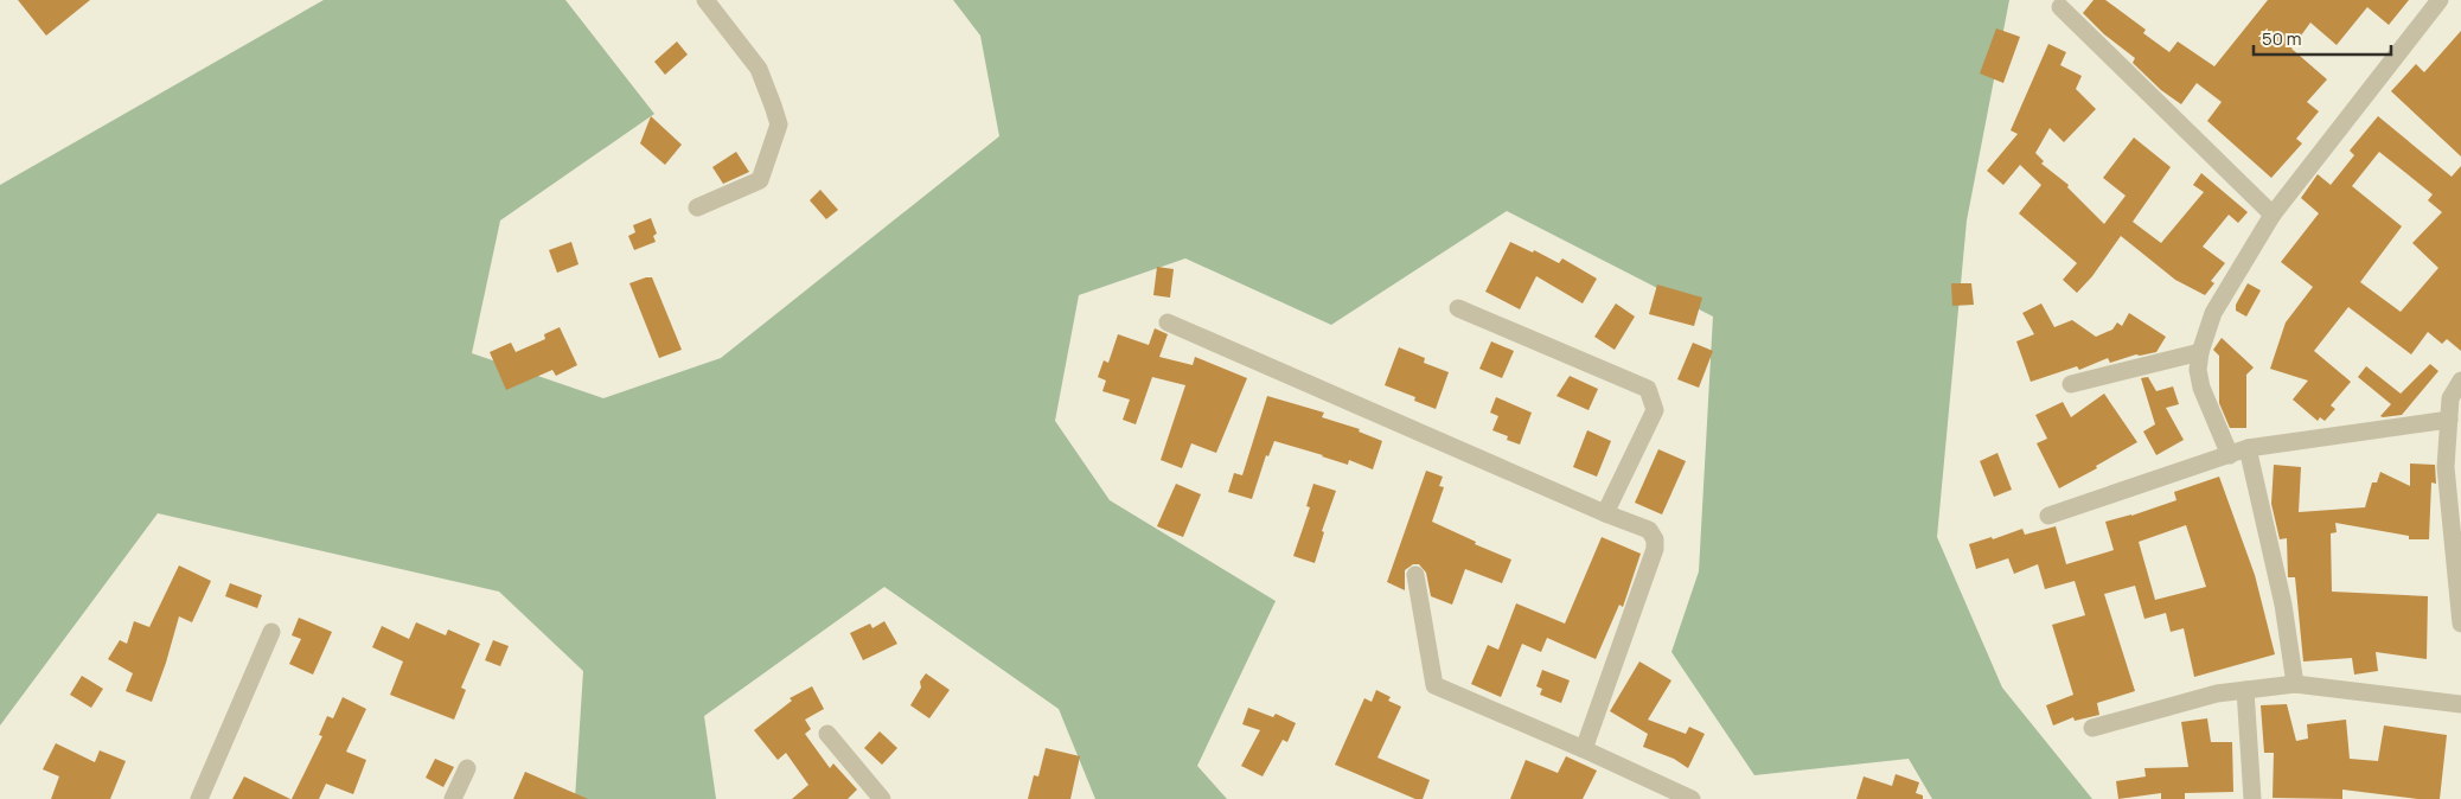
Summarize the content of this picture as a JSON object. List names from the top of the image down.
{
  "scale_bar": "50 m"
}
